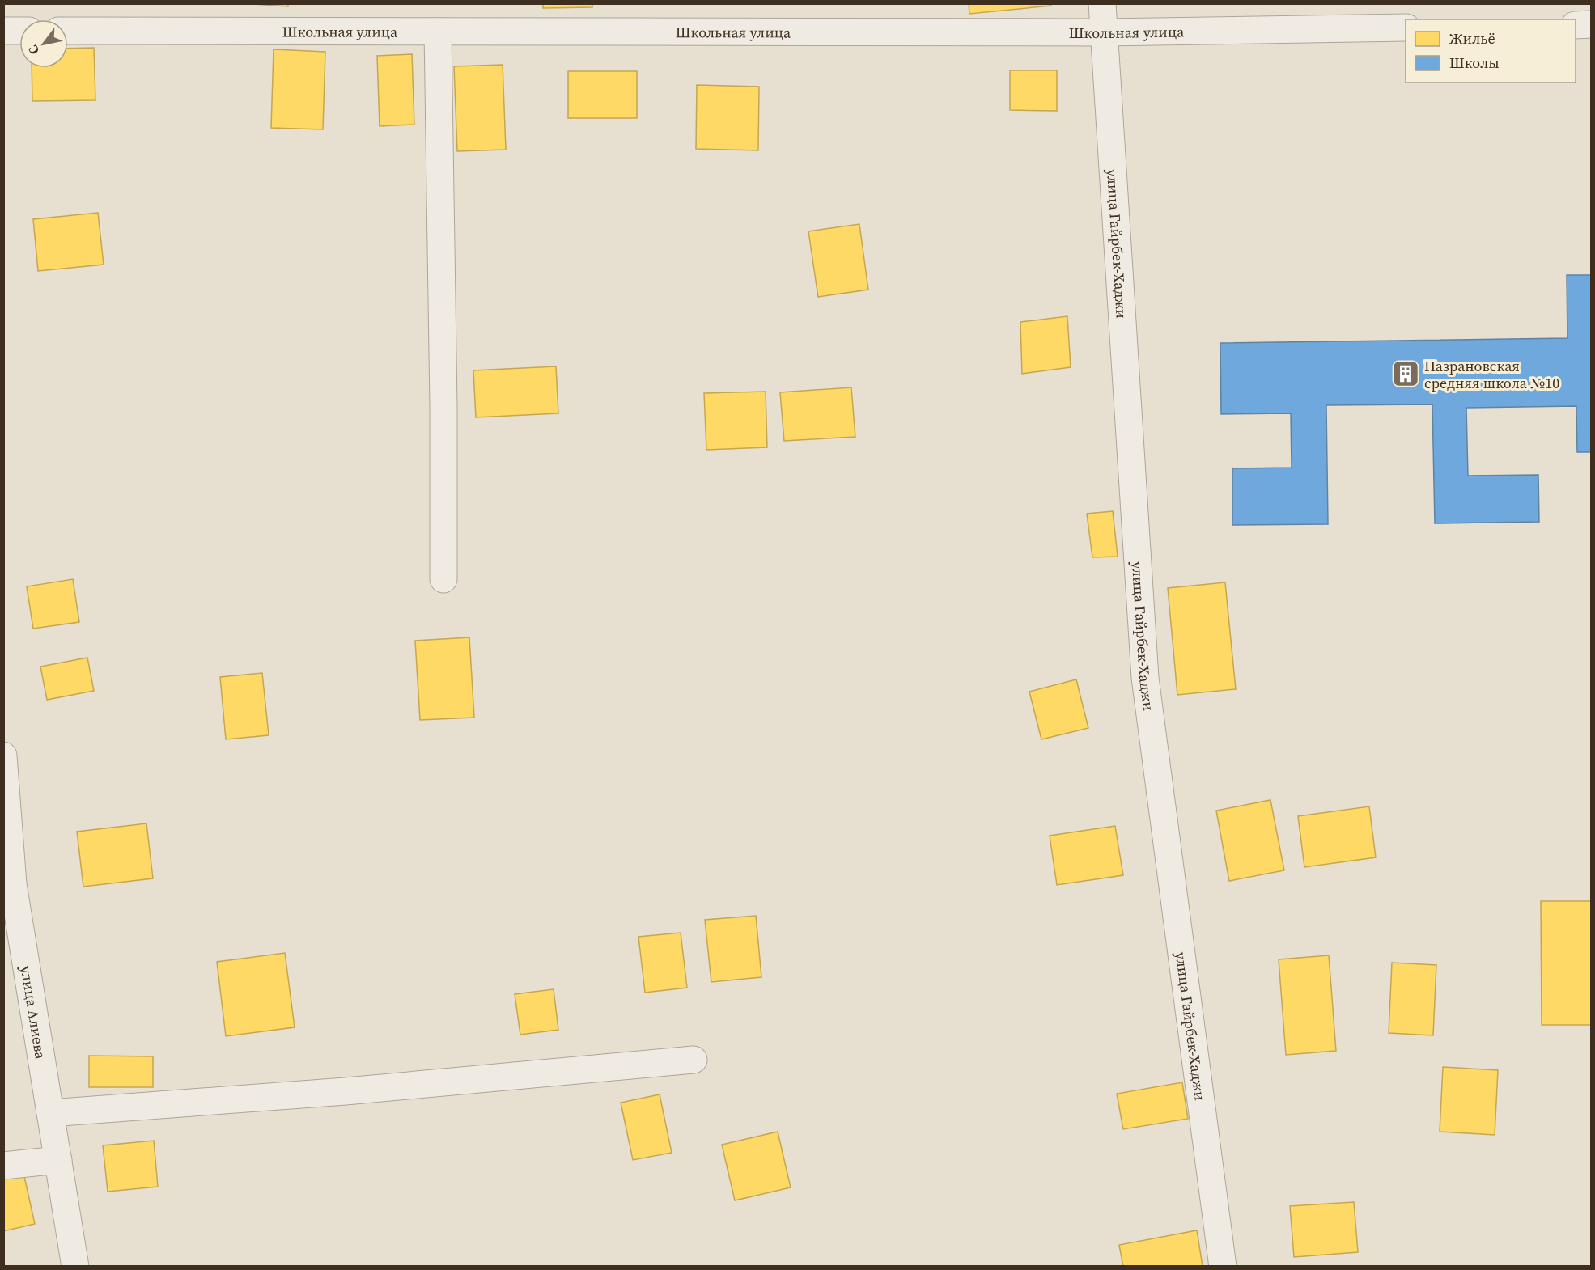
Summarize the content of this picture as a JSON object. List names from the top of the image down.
{
  "streets": {
    "street": ["Школьная улица", "улица Гайрбек-Хаджи", "улица Алиева"]
  },
  "crossings": [
    ["Школьная улица", "улица Гайрбек-Хаджи"]
  ],
  "places": {
    "building": ["Назрановская средняя школа №10"]
  },
  "legend": ["Жильё", "Школы"],
  "north": "bottom left"
}
